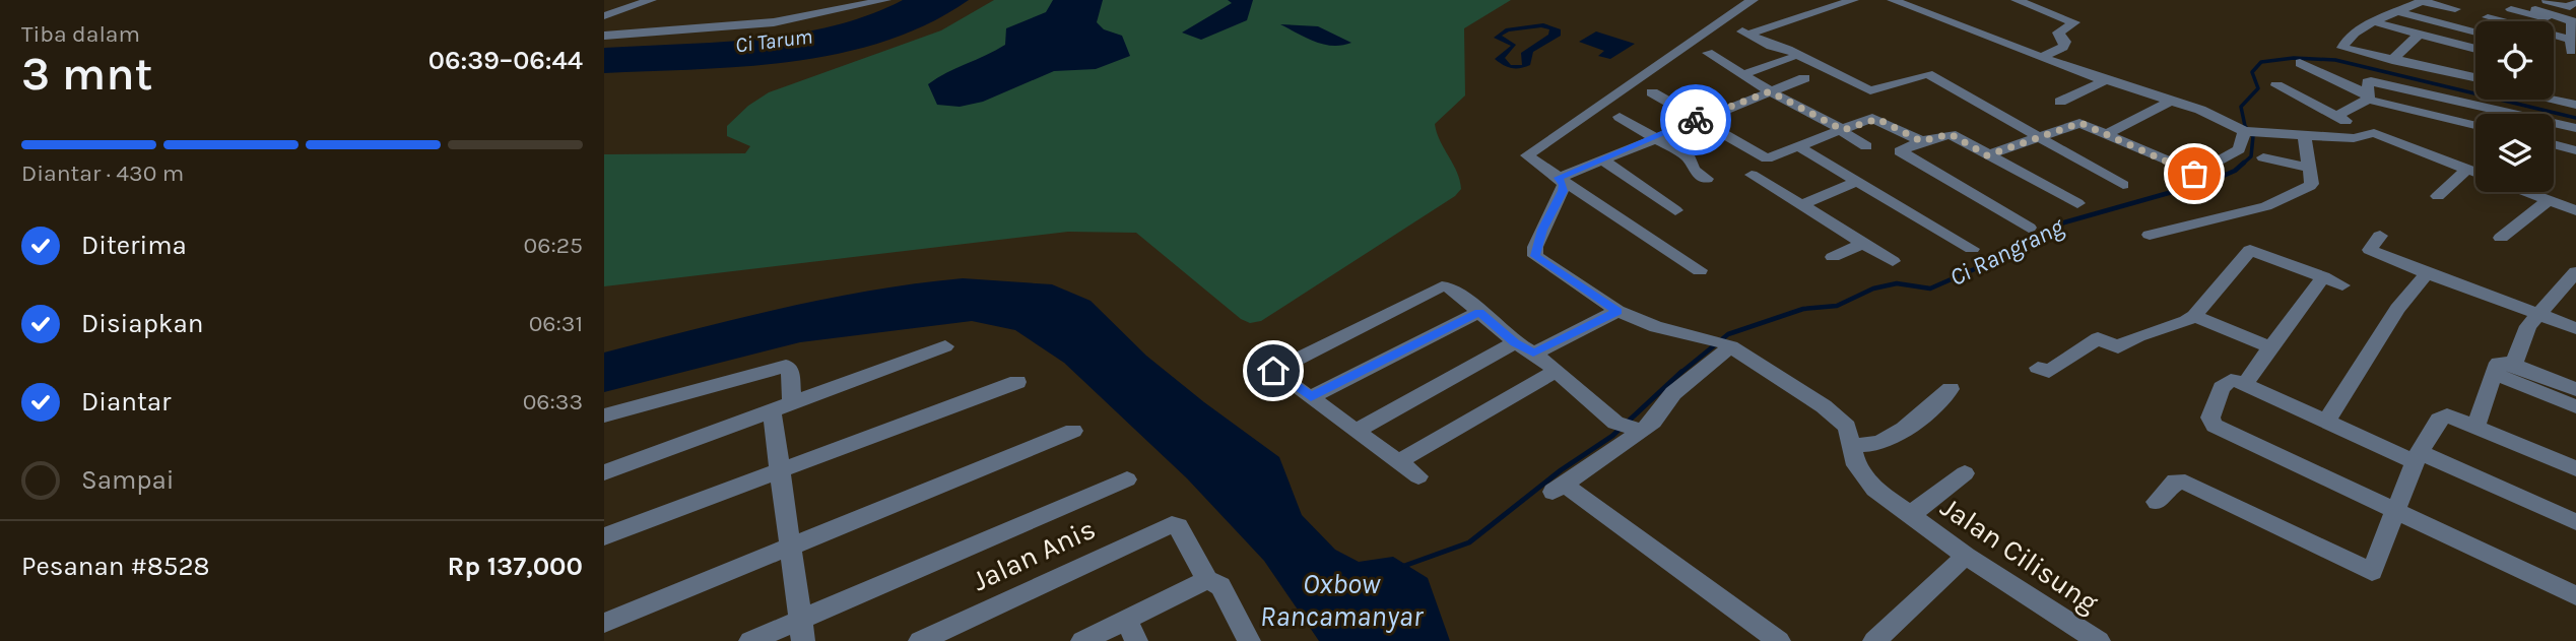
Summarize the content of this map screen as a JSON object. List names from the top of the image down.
{
  "streets": {
    "street": ["Jalan Anis", "Jalan Cilisung"]
  },
  "water": ["Ci Tarum", "Ci Rangrang", "Oxbow Rancamanyar"],
  "page": {
    "heading": ["3 mnt", "Tiba dalam", "06:39–06:44"],
    "panel": ["Pesanan #8528", "Rp 137,000"],
    "bar": "Diantar · 430 m",
    "list": [
      ["Diterima", "06:25"],
      ["Disiapkan", "06:31"],
      ["Diantar", "06:33"],
      "Sampai"
    ]
  }
}
